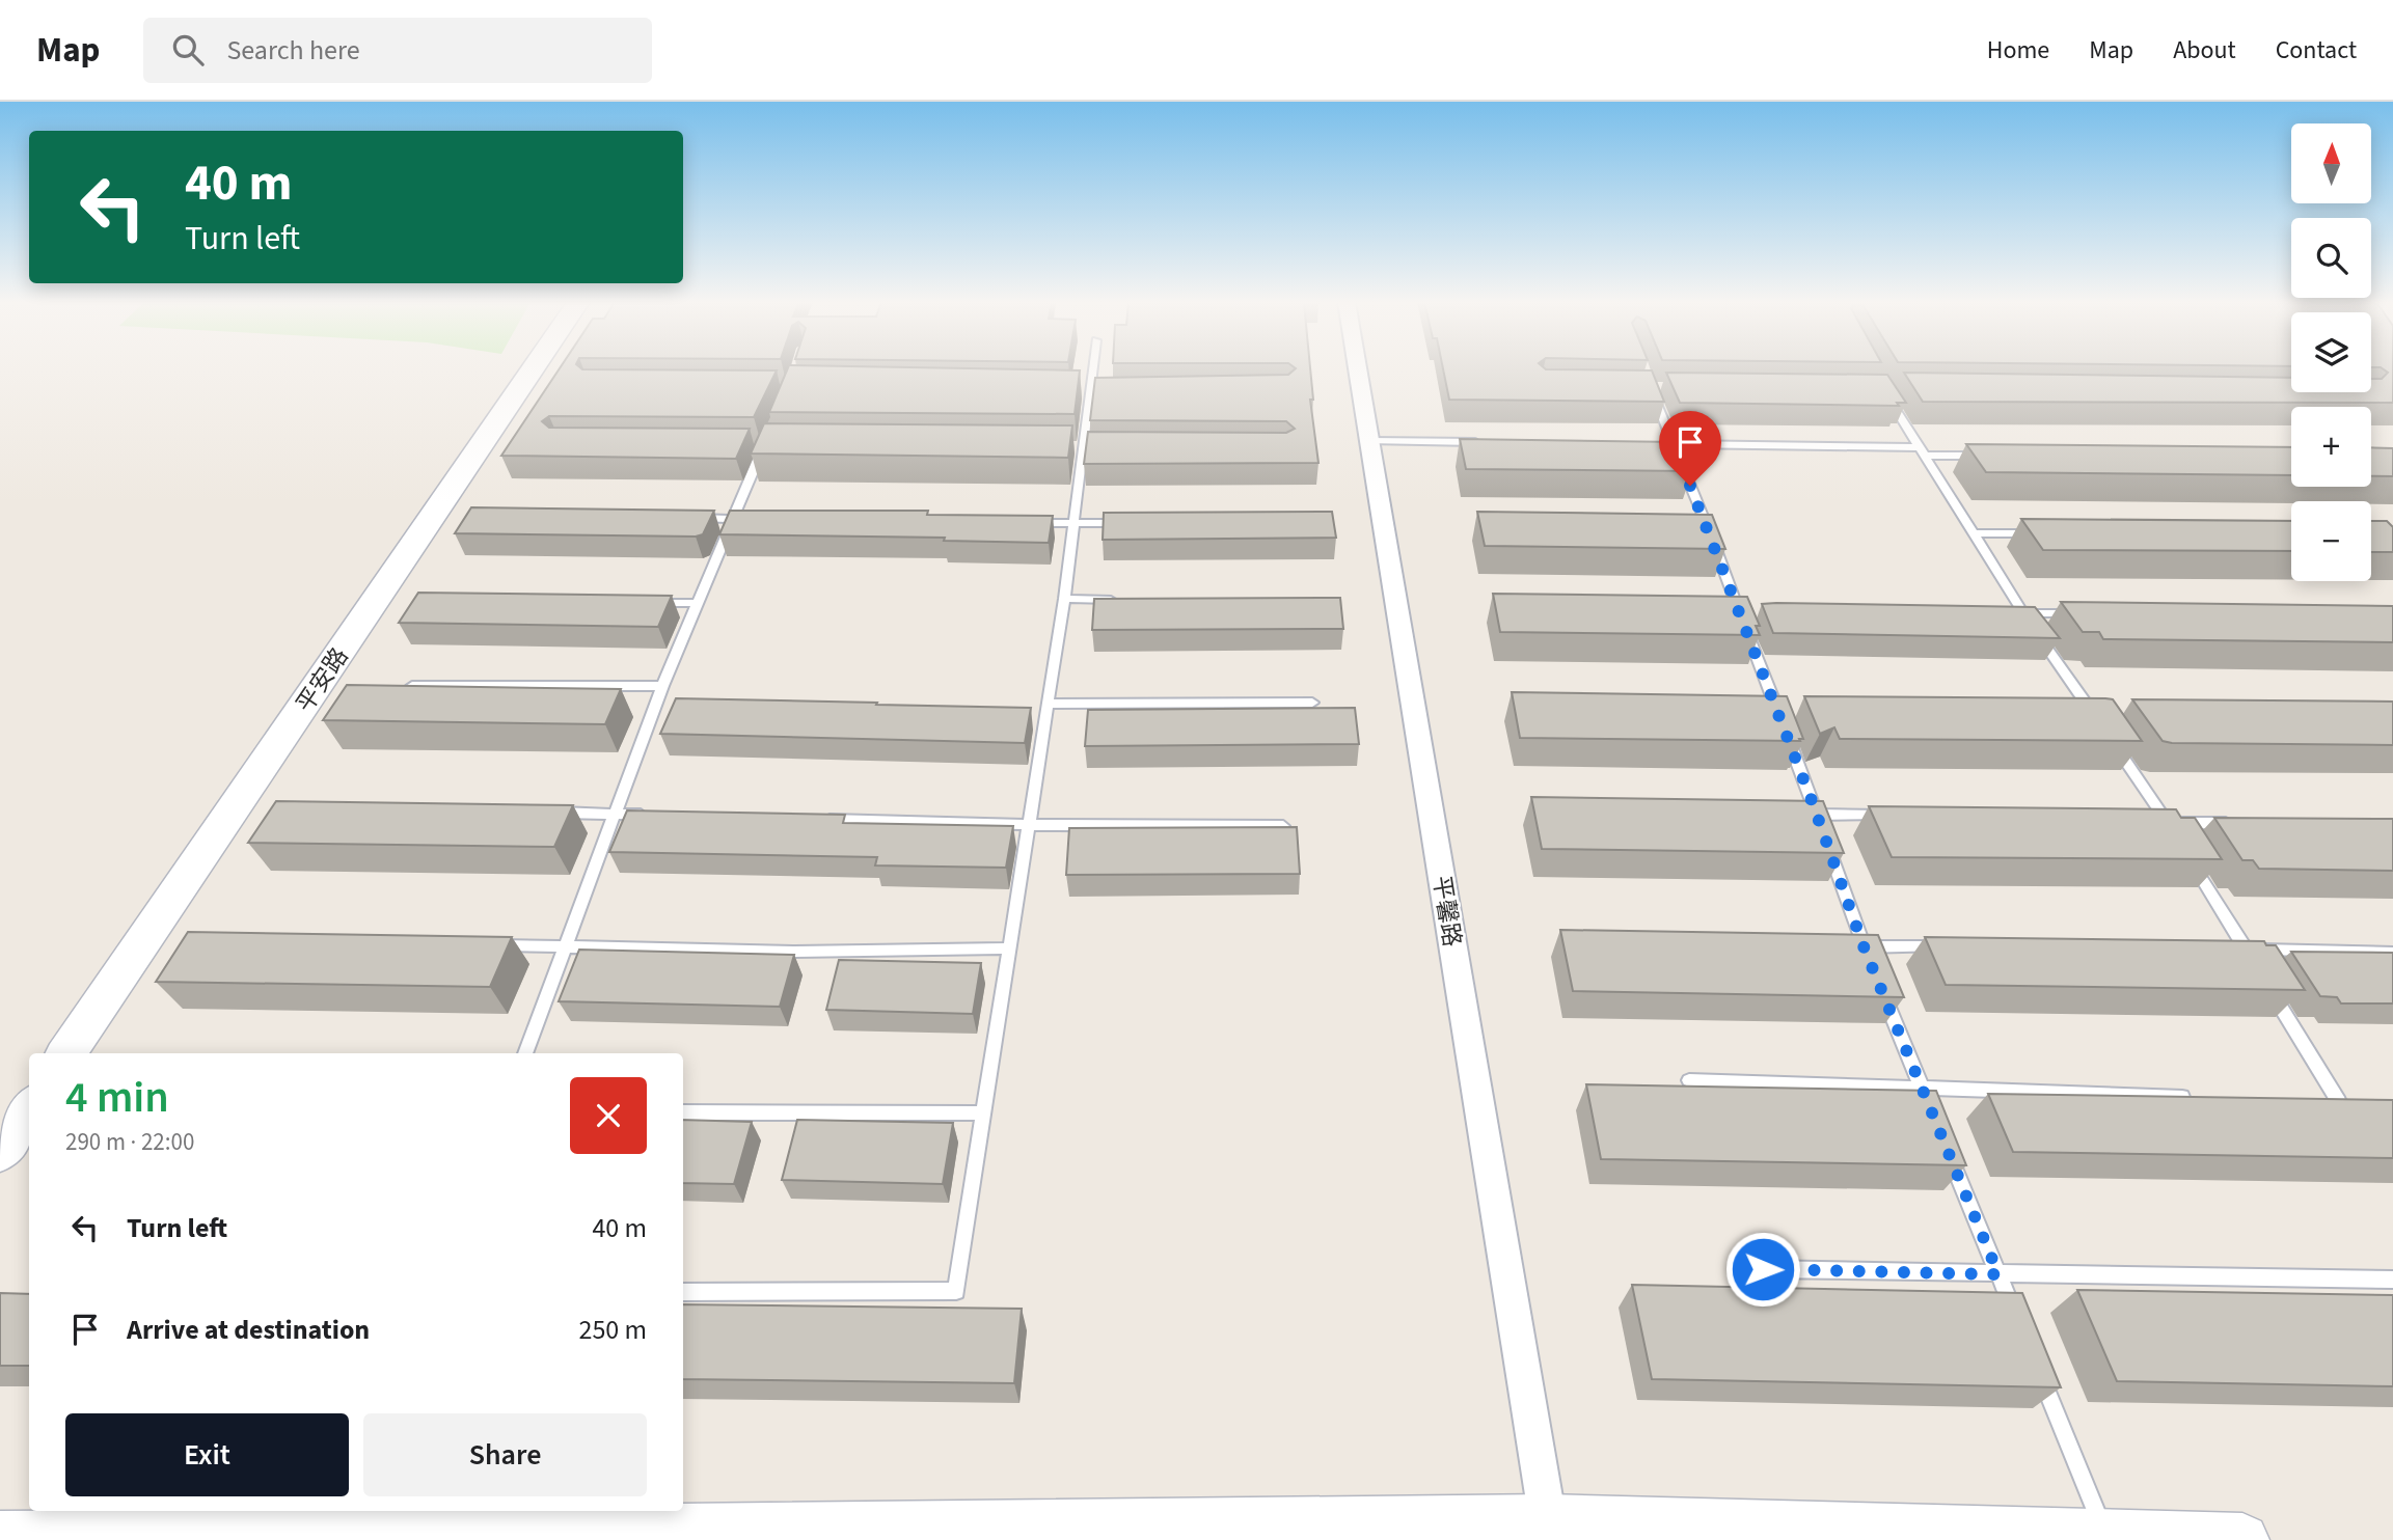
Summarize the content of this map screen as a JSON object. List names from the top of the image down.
{
  "streets": {
    "street": ["平安路", "平馨路"]
  },
  "north": "top",
  "page": {
    "header": "Map",
    "search": "Search here",
    "nav": [
      "Home",
      "Map",
      "About",
      "Contact"
    ],
    "map_buttons": ["+", "−"],
    "turn": ["40 m", "Turn left"],
    "heading": ["4 min", "290 m · 22:00"],
    "list": [
      {
        "name": "Turn left",
        "value": "40 m"
      },
      {
        "name": "Arrive at destination",
        "value": "250 m"
      }
    ],
    "buttons": ["Exit", "Share"]
  }
}
